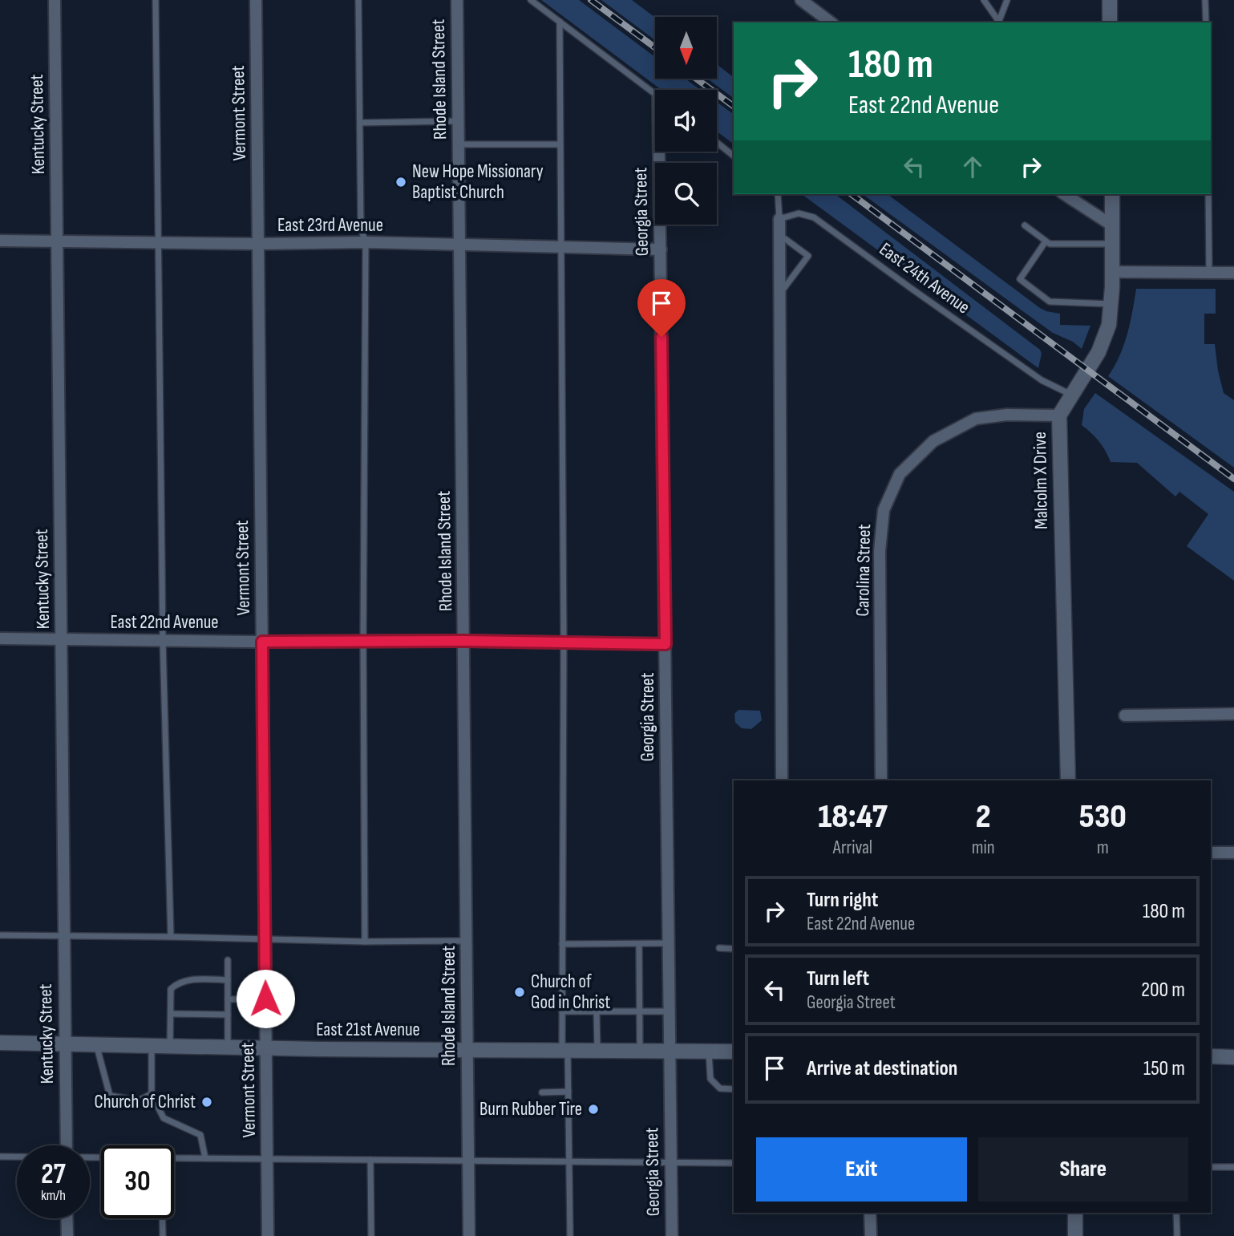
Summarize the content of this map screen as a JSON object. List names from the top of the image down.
{
  "streets": {
    "street": [
      "Rhode Island Street",
      "Vermont Street",
      "Kentucky Street",
      "Georgia Street",
      "East 23rd Avenue",
      "Malcolm X Drive",
      "Carolina Street",
      "East 22nd Avenue",
      "East 21st Avenue"
    ],
    "lane": ["East 24th Avenue"]
  },
  "crossings": [
    ["Rhode Island Street", "East 23rd Avenue"],
    ["Rhode Island Street", "East 22nd Avenue"],
    ["Rhode Island Street", "East 21st Avenue"],
    ["Vermont Street", "East 23rd Avenue"],
    ["Vermont Street", "East 22nd Avenue"],
    ["Vermont Street", "East 21st Avenue"],
    ["Kentucky Street", "East 23rd Avenue"],
    ["Kentucky Street", "East 22nd Avenue"],
    ["Kentucky Street", "East 21st Avenue"],
    ["Georgia Street", "East 23rd Avenue"],
    ["Georgia Street", "East 22nd Avenue"],
    ["Georgia Street", "East 21st Avenue"],
    ["East 24th Avenue", "Malcolm X Drive"],
    ["Malcolm X Drive", "Carolina Street"]
  ],
  "places": [
    "New Hope Missionary Baptist Church",
    "Church of God in Christ",
    "Church of Christ",
    "Burn Rubber Tire"
  ],
  "north": "bottom",
  "page": {
    "turn": ["180 m", "East 22nd Avenue"],
    "eta": [
      "18:47",
      "Arrival",
      "2",
      "min",
      "530",
      "m"
    ],
    "list": [
      {
        "name": "Turn right",
        "note": "East 22nd Avenue",
        "value": "180 m"
      },
      {
        "name": "Turn left",
        "note": "Georgia Street",
        "value": "200 m"
      },
      {
        "name": "Arrive at destination",
        "value": "150 m"
      }
    ],
    "buttons": ["Exit", "Share"],
    "speed": "27 km/h",
    "limit": "30"
  }
}
